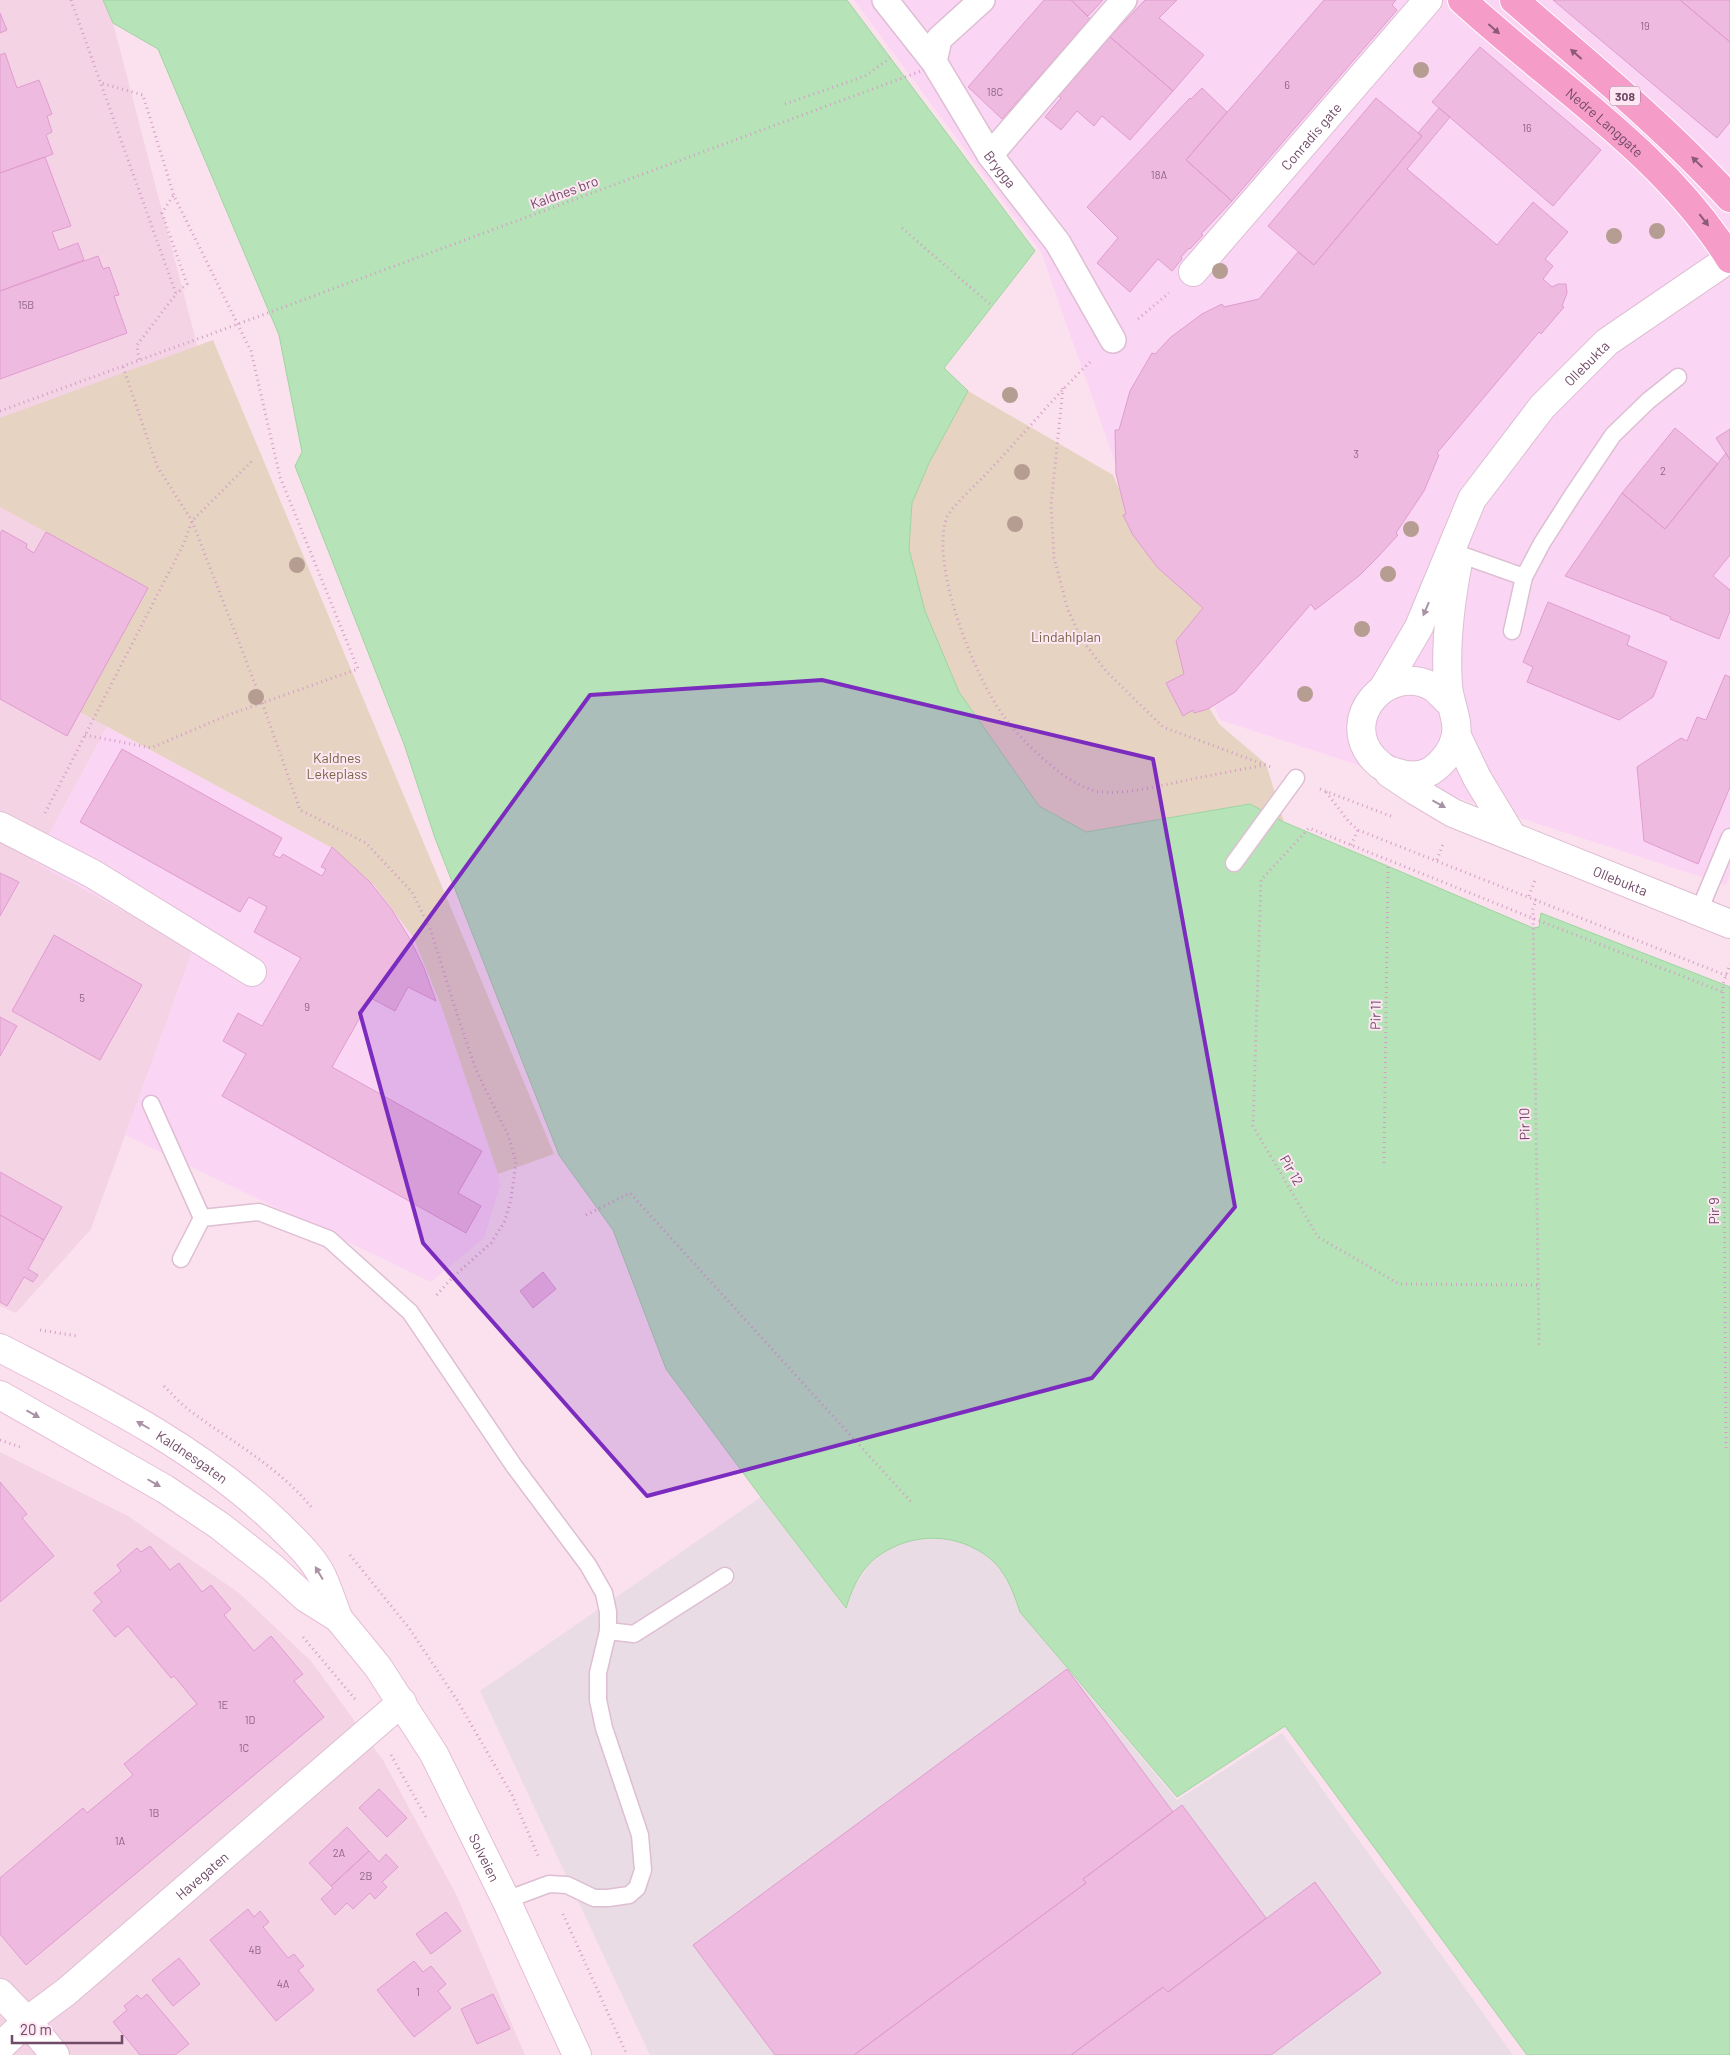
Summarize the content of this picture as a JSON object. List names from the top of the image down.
{
  "streets": {
    "main road": ["308", "Nedre Langgate"],
    "street": [
      "Conradis gate",
      "Brygga",
      "Ollebukta",
      "Kaldnesgaten",
      "Solveien",
      "Havegaten"
    ],
    "path": [
      "Kaldnes bro",
      "Pir 11",
      "Pir 10",
      "Pir 12",
      "Pir 9"
    ]
  },
  "crossings": [
    ["Nedre Langgate", "Ollebukta"],
    ["Brygga", "Kaldnes bro"],
    ["Pir 10", "Pir 12"],
    ["Kaldnesgaten", "Solveien"],
    ["Solveien", "Havegaten"]
  ],
  "parks": ["Lindahlplan", "Kaldnes Lekeplass"],
  "house_numbers": [
    "19",
    "6",
    "18C",
    "16",
    "18A",
    "15B",
    "3",
    "2",
    "5",
    "9",
    "1E",
    "1D",
    "1C",
    "1B",
    "1A",
    "2A",
    "2B",
    "4B",
    "4A",
    "1"
  ],
  "scale_bar": "20 m"
}
